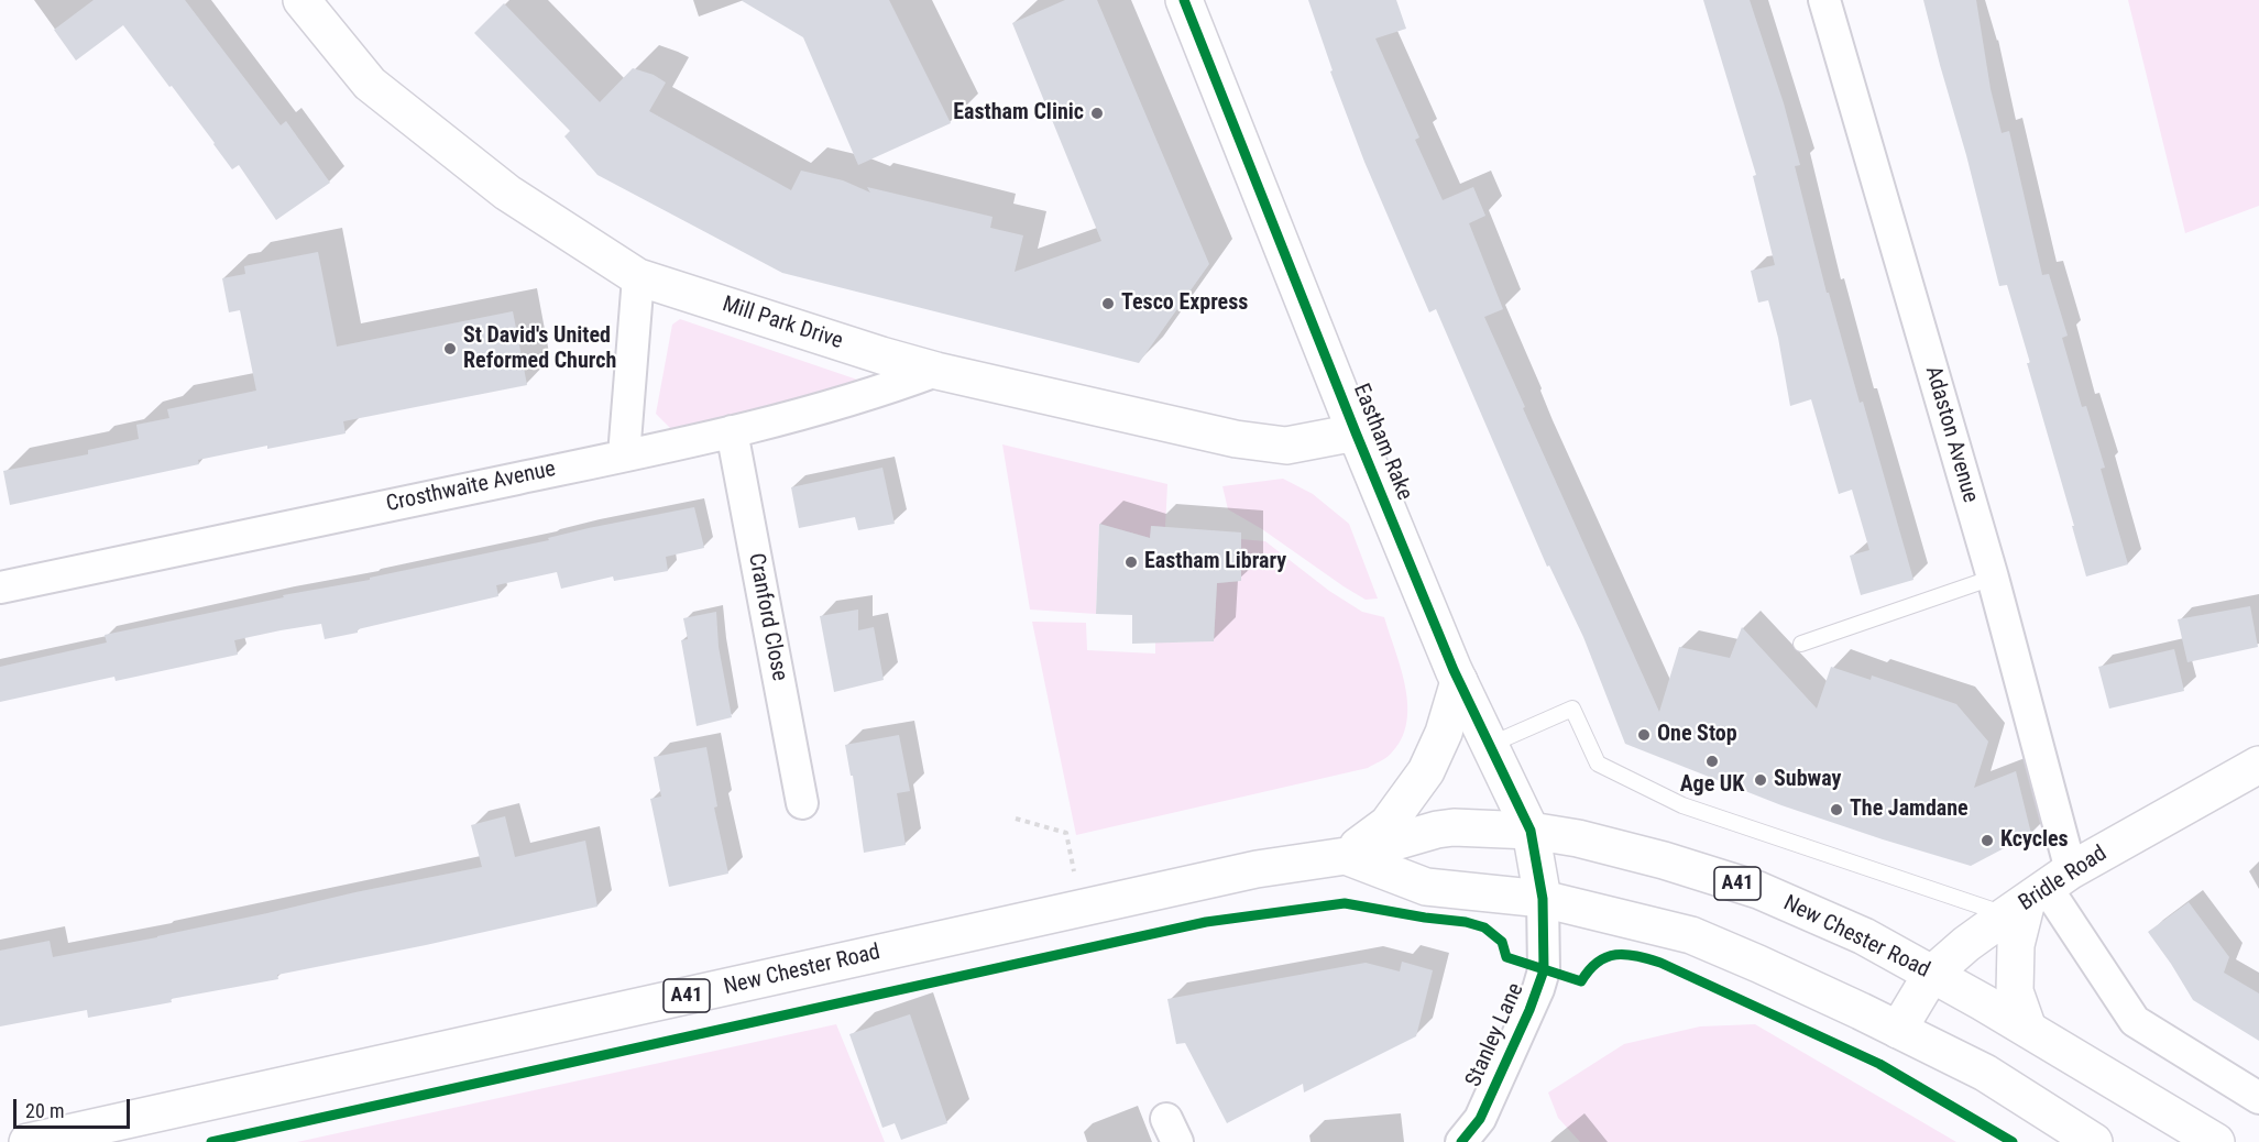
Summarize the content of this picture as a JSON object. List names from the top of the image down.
{
  "streets": {
    "main road": [
      "Mill Park Drive",
      "Eastham Rake",
      "Bridle Road",
      "A41",
      "New Chester Road"
    ],
    "street": [
      "Adaston Avenue",
      "Crosthwaite Avenue",
      "Cranford Close",
      "Stanley Lane"
    ]
  },
  "crossings": [
    ["Mill Park Drive", "Eastham Rake"],
    ["Mill Park Drive", "Crosthwaite Avenue"],
    ["Adaston Avenue", "Bridle Road"],
    ["Eastham Rake", "A41"],
    ["Eastham Rake", "New Chester Road"],
    ["Eastham Rake", "Stanley Lane"],
    ["Crosthwaite Avenue", "Cranford Close"],
    ["Bridle Road", "New Chester Road"],
    ["A41", "New Chester Road"],
    ["New Chester Road", "Stanley Lane"]
  ],
  "places": [
    "Eastham Clinic",
    "Tesco Express",
    "St David's United Reformed Church",
    "Eastham Library",
    "One Stop",
    "Age UK",
    "Subway",
    "The Jamdane",
    "Kcycles"
  ],
  "scale_bar": "20 m"
}
